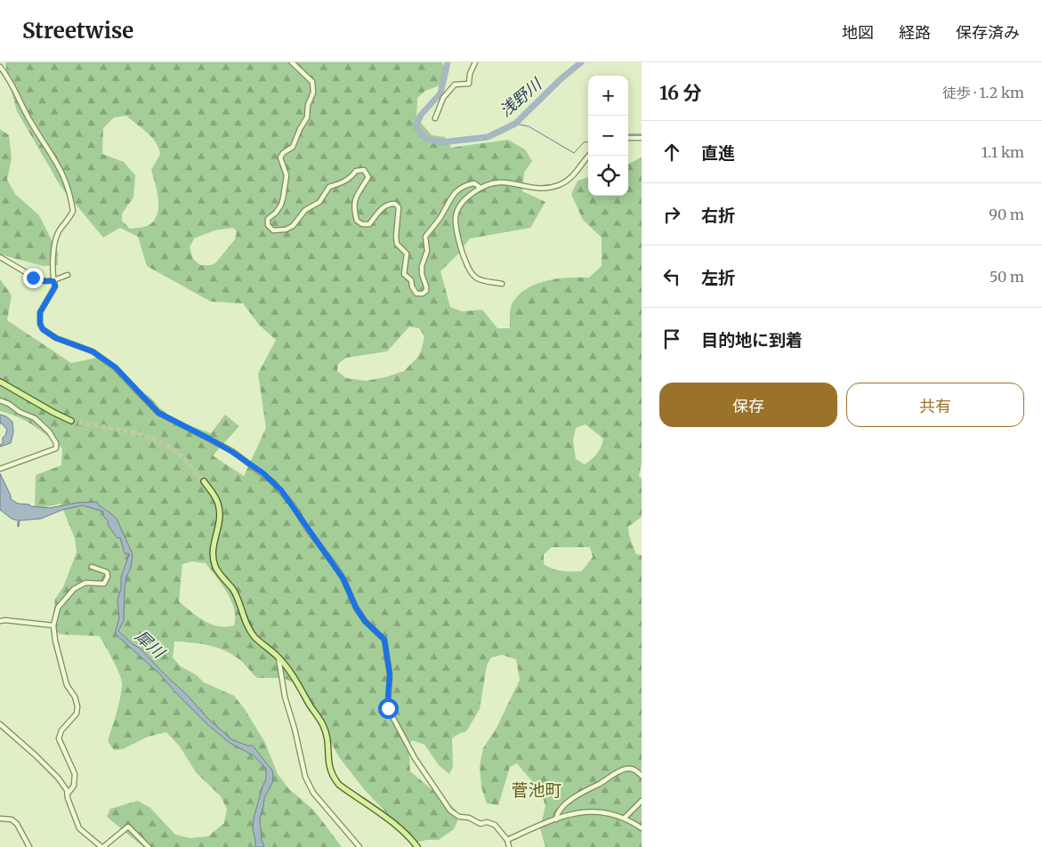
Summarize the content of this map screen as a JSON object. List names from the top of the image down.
{
  "districts": ["菅池町"],
  "water": ["浅野川", "犀川"],
  "page": {
    "header": "Streetwise",
    "nav": ["地図", "経路", "保存済み"],
    "heading": ["16 分", "徒歩 · 1.2 km"],
    "map_buttons": ["+", "−"],
    "list": [
      ["直進", "1.1 km"],
      ["右折", "90 m"],
      ["左折", "50 m"],
      "目的地に到着"
    ],
    "buttons": ["保存", "共有"]
  }
}
